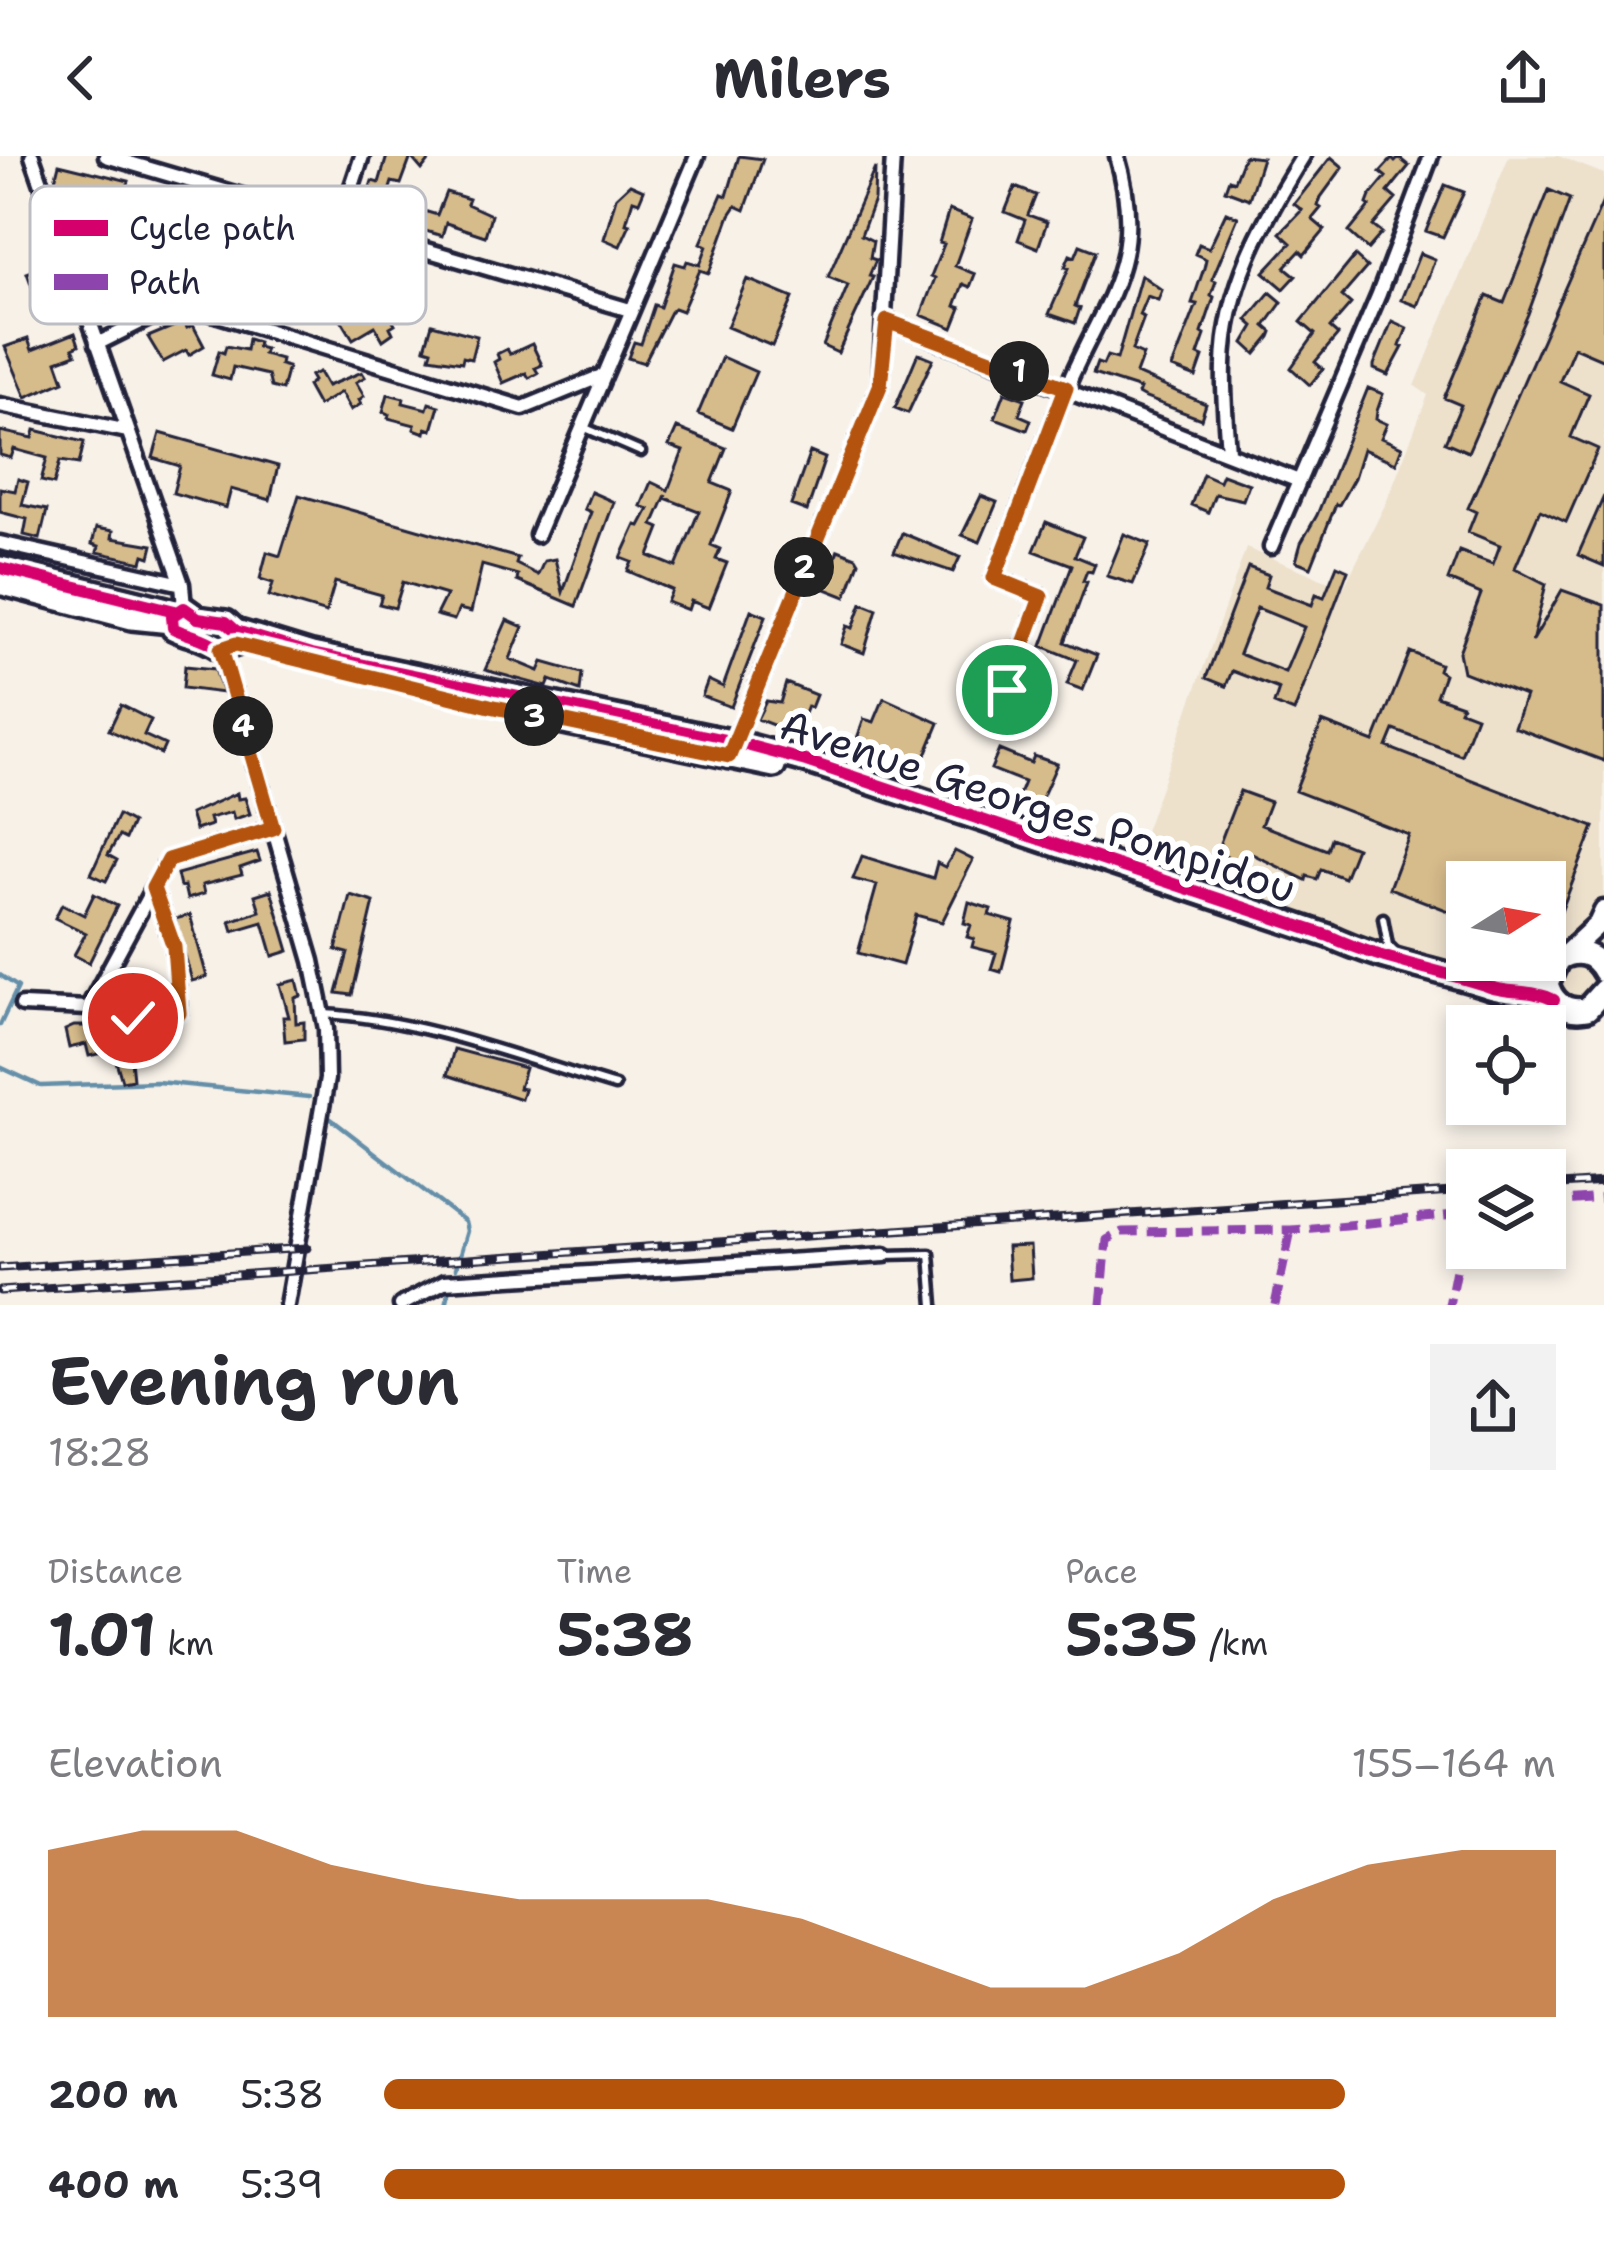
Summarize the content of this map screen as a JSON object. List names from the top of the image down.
{
  "streets": {
    "main road": ["Avenue Georges Pompidou"]
  },
  "legend": ["Cycle path", "Path"],
  "north": "right",
  "page": {
    "header": "Milers",
    "pins": [
      "1",
      "2",
      "3",
      "4"
    ],
    "heading": ["Evening run", "18:28"],
    "stats": [
      ["Distance", "1.01 km"],
      ["Time", "5:38"],
      ["Pace", "5:35 /km"]
    ],
    "chart": ["Elevation", "155–164 m"],
    "list": [
      {
        "name": "200 m",
        "note": "5:38"
      },
      {
        "name": "400 m",
        "note": "5:39"
      }
    ]
  }
}
